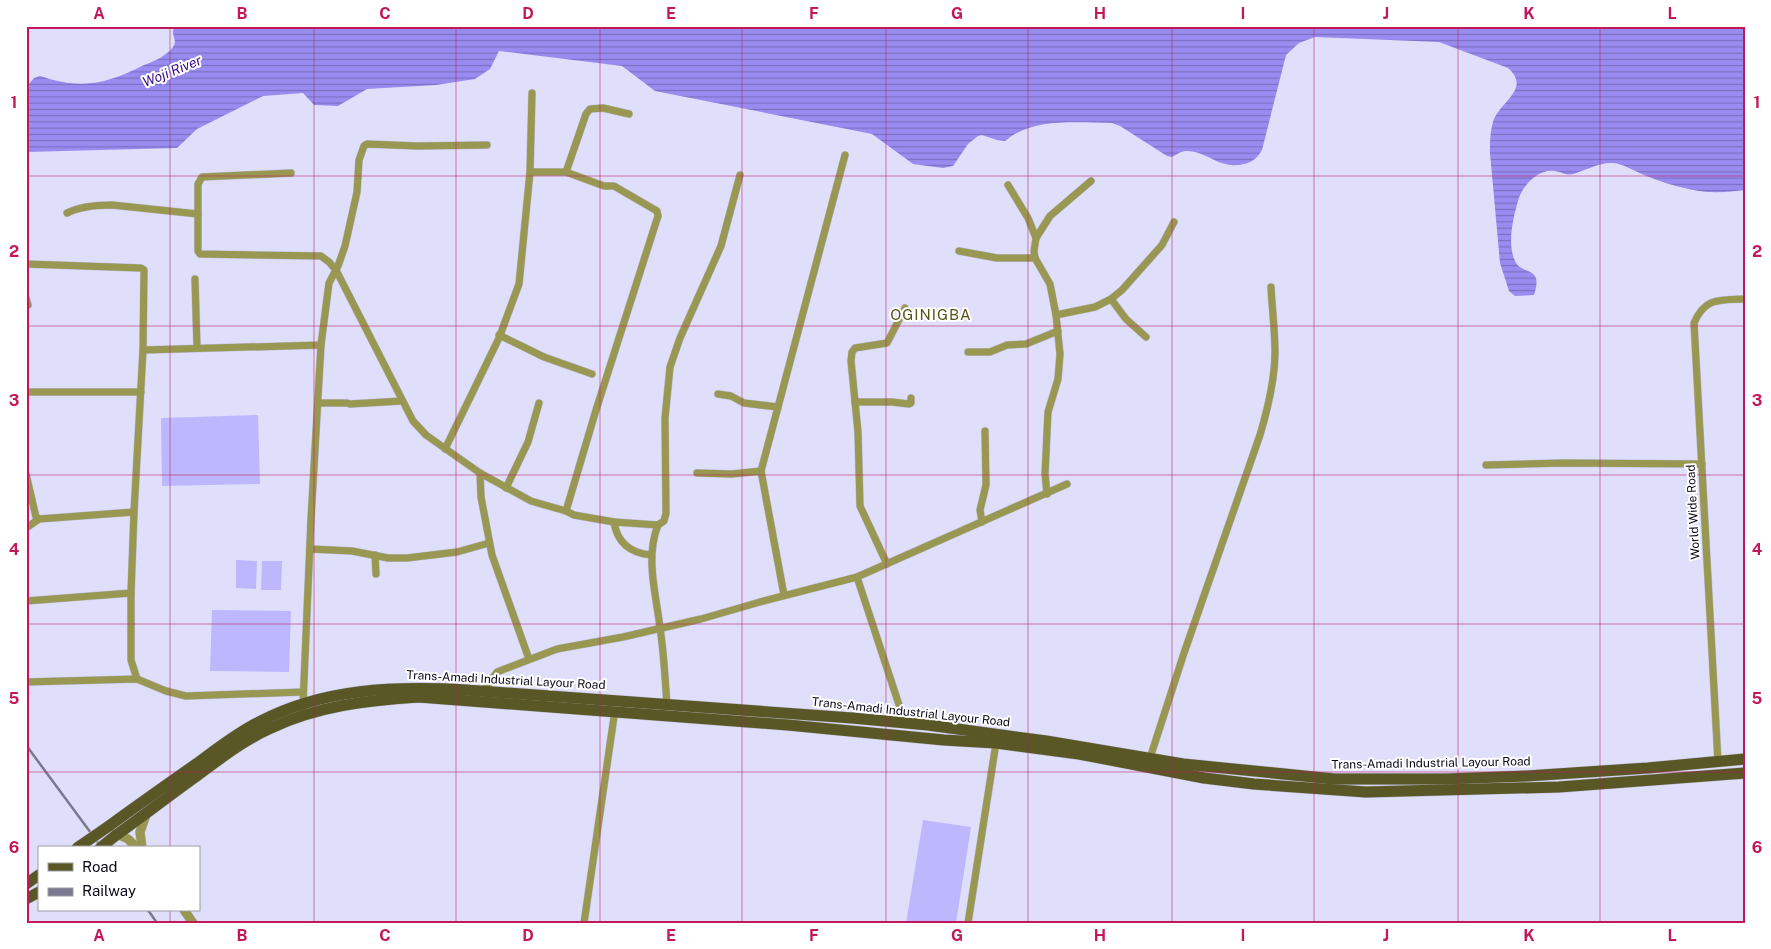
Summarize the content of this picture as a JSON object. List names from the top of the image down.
{
  "streets": {
    "main road": ["Trans-Amadi Industrial Layour Road"],
    "street": ["World Wide Road"]
  },
  "crossings": [
    ["World Wide Road", "Trans-Amadi Industrial Layour Road"]
  ],
  "districts": ["OGINIGBA"],
  "water": ["Woji River"],
  "legend": ["Road", "Railway"],
  "grid": {
    "columns": [
      "A",
      "B",
      "C",
      "D",
      "E",
      "F",
      "G",
      "H",
      "I",
      "J",
      "K",
      "L"
    ],
    "rows": [
      "1",
      "2",
      "3",
      "4",
      "5",
      "6"
    ]
  }
}
